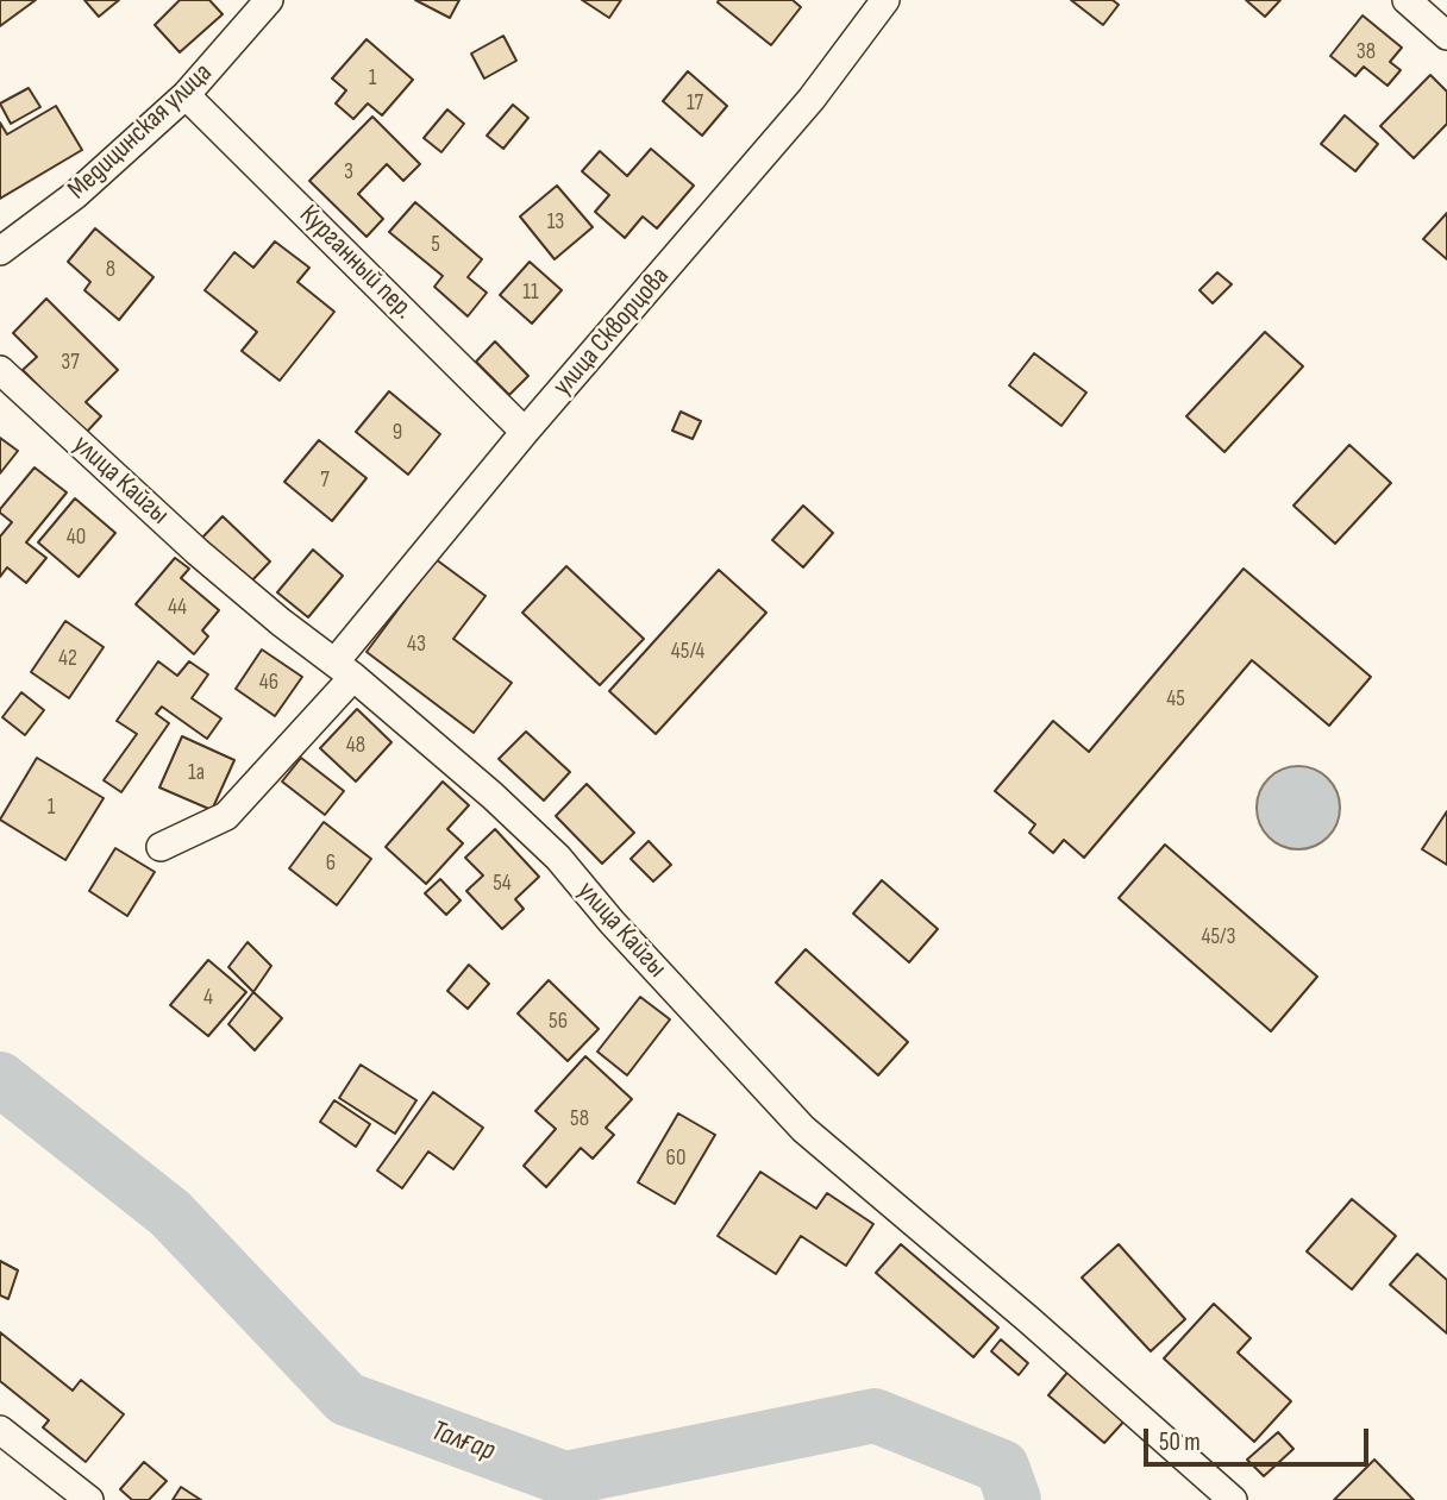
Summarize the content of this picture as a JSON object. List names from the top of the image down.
{
  "streets": {
    "street": [
      "Медицинская улица",
      "Курганный пер.",
      "улица Скворцова",
      "улица Кайгы"
    ]
  },
  "crossings": [
    ["Медицинская улица", "Курганный пер."],
    ["Курганный пер.", "улица Скворцова"],
    ["улица Скворцова", "улица Кайгы"]
  ],
  "water": ["Талғар"],
  "house_numbers": [
    "38",
    "1",
    "17",
    "3",
    "13",
    "5",
    "8",
    "11",
    "37",
    "9",
    "7",
    "40",
    "44",
    "43",
    "45/4",
    "42",
    "46",
    "45",
    "48",
    "1а",
    "1",
    "6",
    "54",
    "45/3",
    "4",
    "56",
    "58",
    "60"
  ],
  "scale_bar": "50 m"
}
